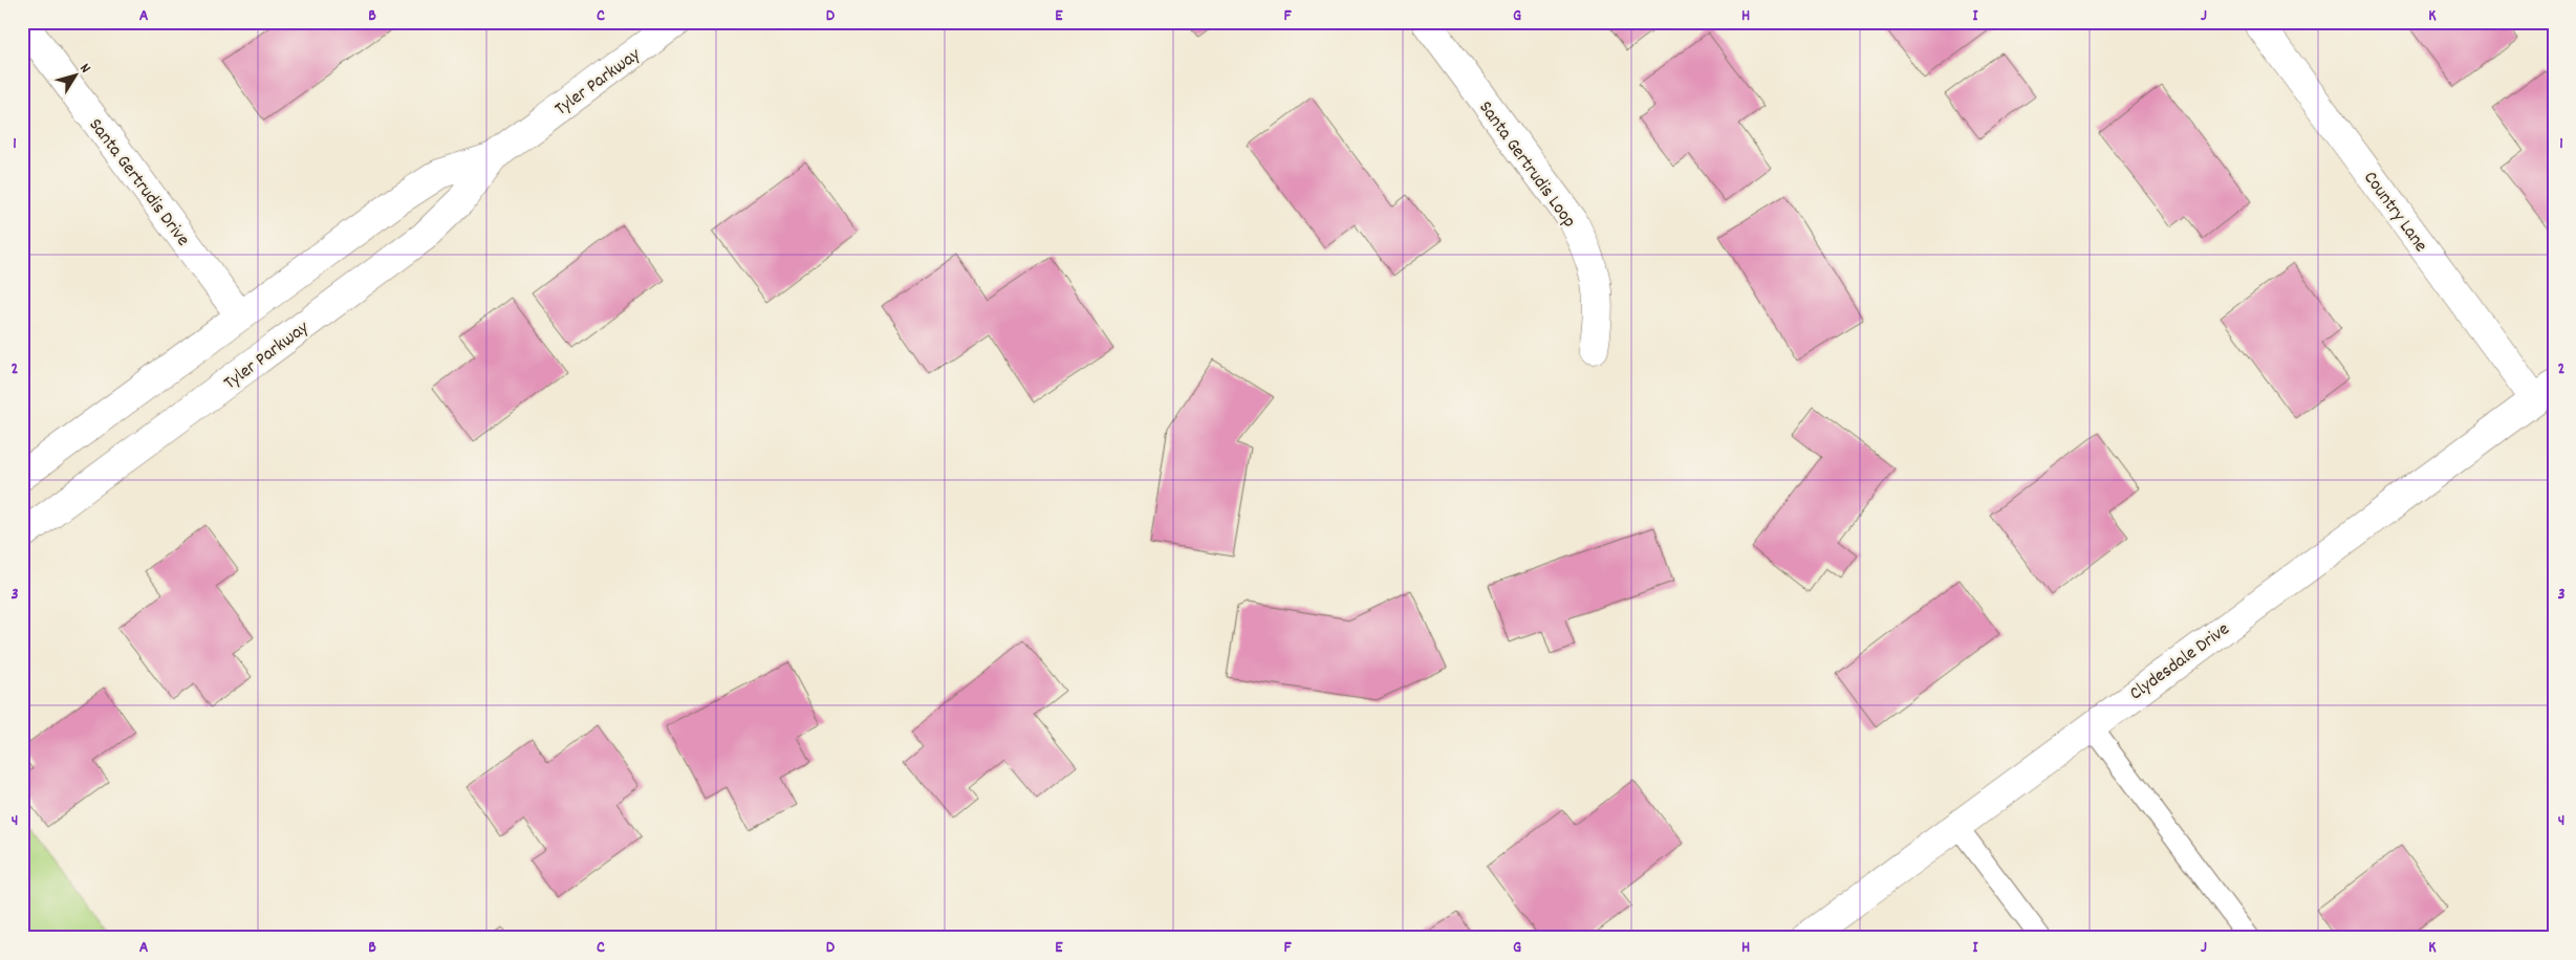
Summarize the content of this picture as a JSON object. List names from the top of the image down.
{
  "streets": {
    "street": [
      "Tyler Parkway",
      "Santa Gertrudis Loop",
      "Santa Gertrudis Drive",
      "Country Lane",
      "Clydesdale Drive"
    ]
  },
  "crossings": [
    ["Tyler Parkway", "Santa Gertrudis Drive"],
    ["Country Lane", "Clydesdale Drive"]
  ],
  "north": "top right",
  "grid": {
    "columns": [
      "A",
      "B",
      "C",
      "D",
      "E",
      "F",
      "G",
      "H",
      "I",
      "J",
      "K"
    ],
    "rows": [
      "1",
      "2",
      "3",
      "4"
    ]
  }
}
